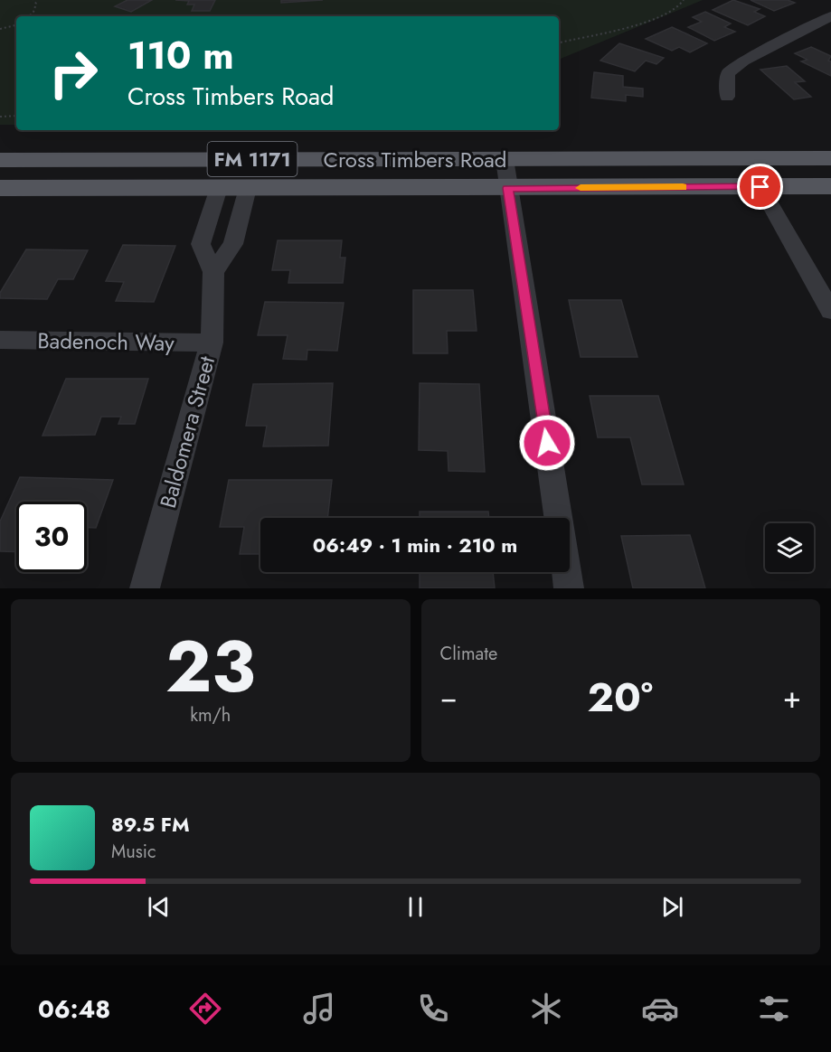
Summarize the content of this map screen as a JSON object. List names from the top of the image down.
{
  "streets": {
    "main road": ["FM 1171", "Cross Timbers Road"],
    "street": ["Badenoch Way", "Baldomera Street"]
  },
  "crossings": [
    ["Cross Timbers Road", "Baldomera Street"],
    ["Badenoch Way", "Baldomera Street"]
  ],
  "page": {
    "turn": ["110 m", "Cross Timbers Road"],
    "limit": "30",
    "trip": "06:49 · 1 min · 210 m",
    "tile": [
      ["23", "km/h"],
      "Climate"
    ],
    "heat": ["−", "20°", "+"],
    "song": ["89.5 FM", "Music"],
    "tabs": "06:48"
  }
}
